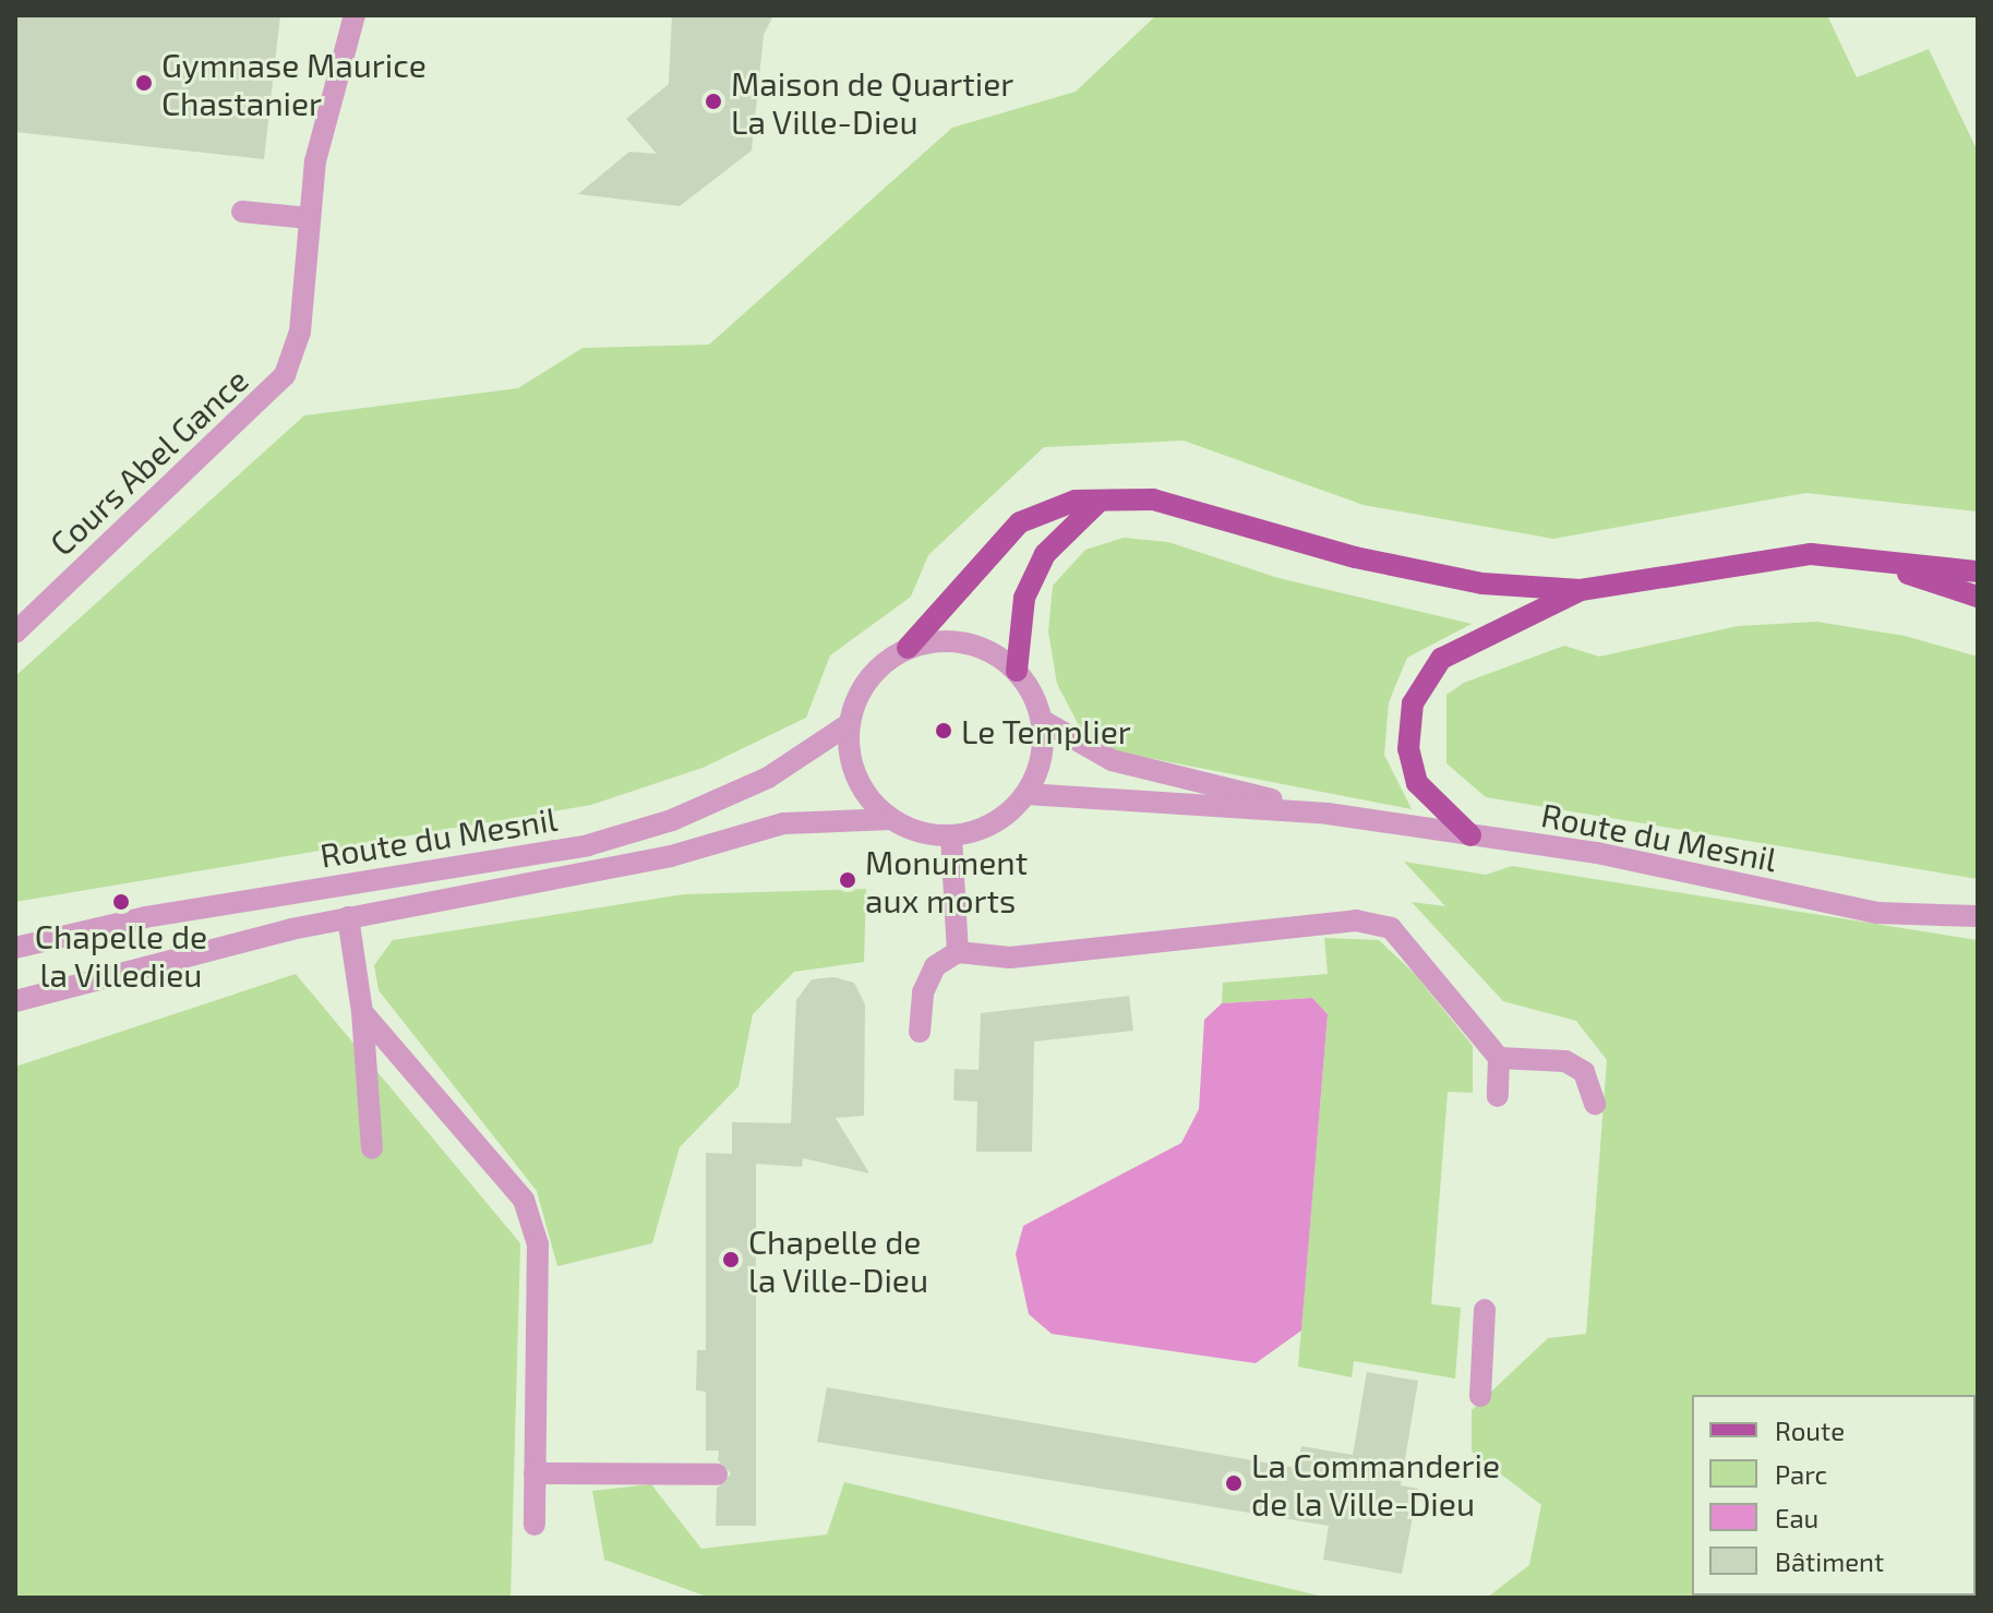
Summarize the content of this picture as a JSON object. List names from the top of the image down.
{
  "streets": {
    "street": ["Cours Abel Gance", "Route du Mesnil"]
  },
  "places": [
    "Gymnase Maurice Chastanier",
    "Maison de Quartier La Ville-Dieu",
    "Le Templier",
    "Monument aux morts",
    "Chapelle de la Villedieu",
    "Chapelle de la Ville-Dieu",
    "La Commanderie de la Ville-Dieu"
  ],
  "legend": [
    "Route",
    "Parc",
    "Eau",
    "Bâtiment"
  ]
}
